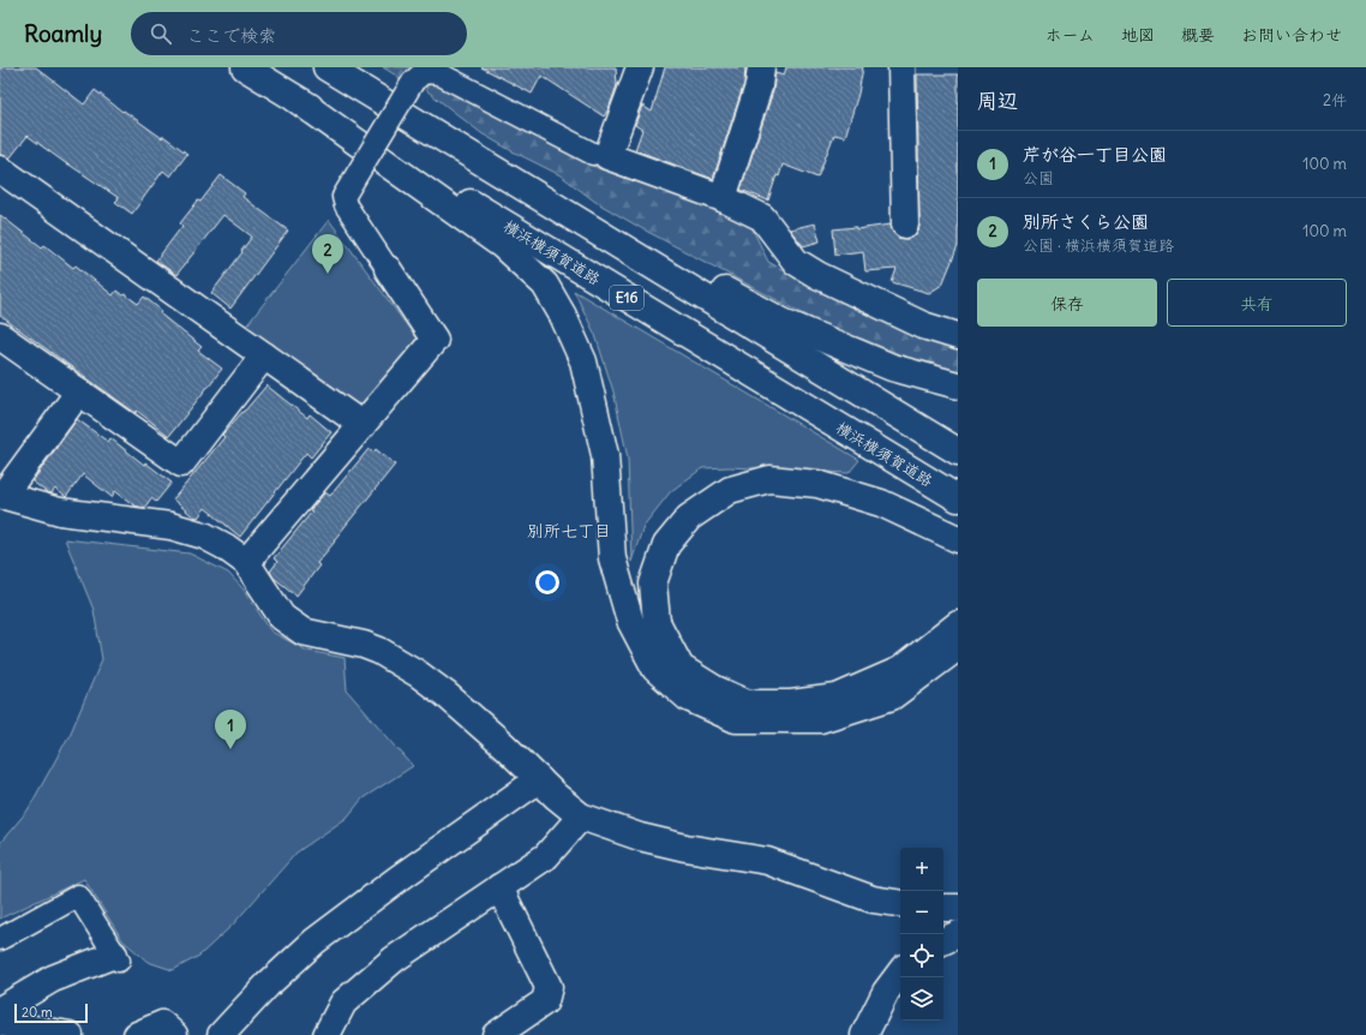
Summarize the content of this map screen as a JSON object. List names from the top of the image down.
{
  "streets": {
    "main road": ["横浜横須賀道路", "E16"]
  },
  "districts": ["別所七丁目"],
  "scale_bar": "20 m",
  "page": {
    "header": "Roamly",
    "search": "ここで検索",
    "nav": [
      "ホーム",
      "地図",
      "概要",
      "お問い合わせ"
    ],
    "heading": ["周辺", "2件"],
    "list": [
      {
        "mark": "1",
        "name": "芹が谷一丁目公園",
        "note": "公園",
        "value": "100 m"
      },
      {
        "mark": "2",
        "name": "別所さくら公園",
        "note": "公園 · 横浜横須賀道路",
        "value": "100 m"
      }
    ],
    "pins": ["2", "1"],
    "buttons": ["保存", "共有"],
    "map_buttons": ["+", "−"],
    "scale": "20 m"
  }
}
